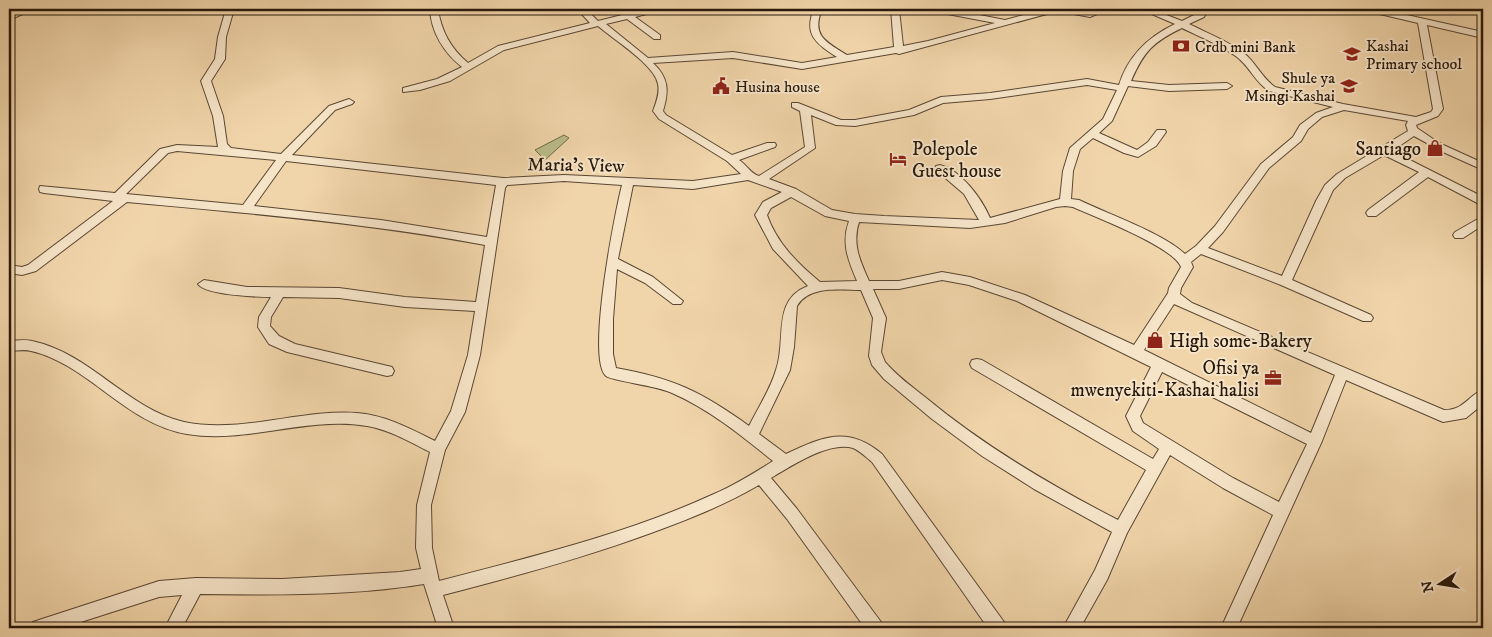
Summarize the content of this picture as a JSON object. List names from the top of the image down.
{
  "streets": {
    "street": ["Maria's View"]
  },
  "places": {
    "bank": ["Crdb mini Bank"],
    "school or university": ["Kashai Primary school", "Shule ya Msingi Kashai"],
    "public building": ["Husina house"],
    "shop": ["Santiago", "High some-Bakery"],
    "hotel": ["Polepole Guest house"],
    "office": ["Ofisi ya mwenyekiti-Kashai halisi"]
  },
  "north": "left"
}
